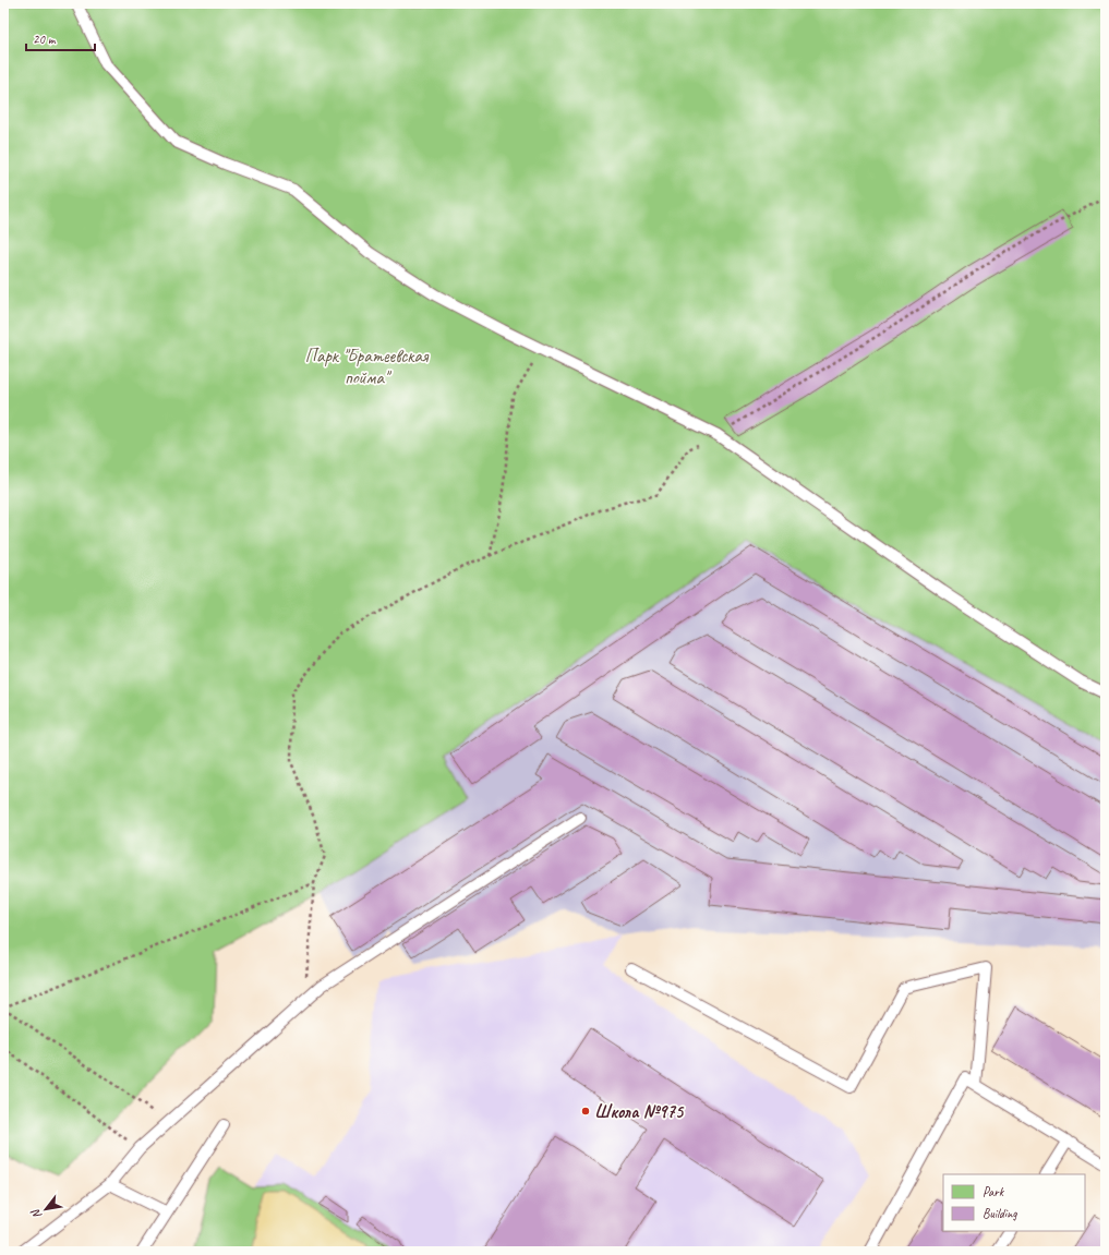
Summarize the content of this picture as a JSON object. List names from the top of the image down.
{
  "parks": ["Парк \"Братеевская пойма\""],
  "places": ["Школа №975"],
  "legend": ["Park", "Building"],
  "scale_bar": "20 m",
  "north": "bottom left"
}
